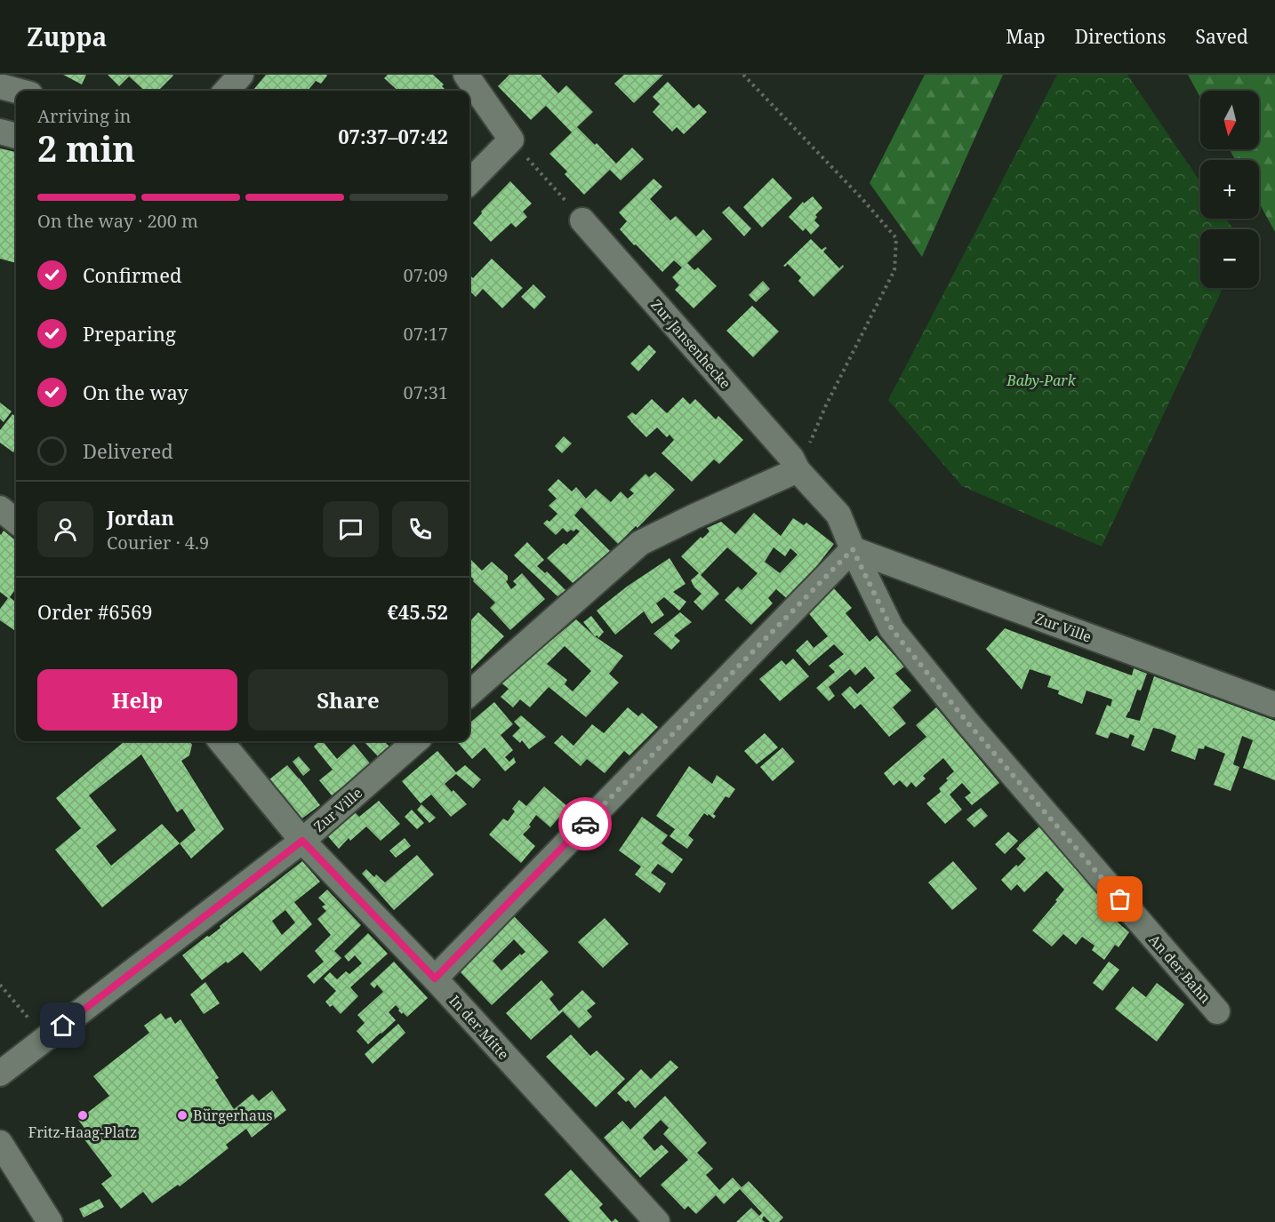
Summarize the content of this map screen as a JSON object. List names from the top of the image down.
{
  "streets": {
    "street": [
      "Zur Jansenhecke",
      "Zur Ville",
      "An der Bahn",
      "In der Mitte"
    ]
  },
  "crossings": [
    ["Zur Jansenhecke", "An der Bahn"],
    ["Zur Ville", "An der Bahn"],
    ["Zur Ville", "In der Mitte"]
  ],
  "parks": ["Baby-Park"],
  "places": ["Fritz-Haag-Platz", "Bürgerhaus"],
  "north": "bottom",
  "page": {
    "header": "Zuppa",
    "nav": ["Map", "Directions", "Saved"],
    "map_buttons": ["+", "−"],
    "heading": ["2 min", "Arriving in", "07:37–07:42"],
    "panel": [
      "Jordan",
      "Courier · 4.9",
      "Order #6569",
      "€45.52"
    ],
    "bar": "On the way · 200 m",
    "list": [
      ["Confirmed", "07:09"],
      ["Preparing", "07:17"],
      ["On the way", "07:31"],
      "Delivered"
    ],
    "buttons": ["Help", "Share"]
  }
}
